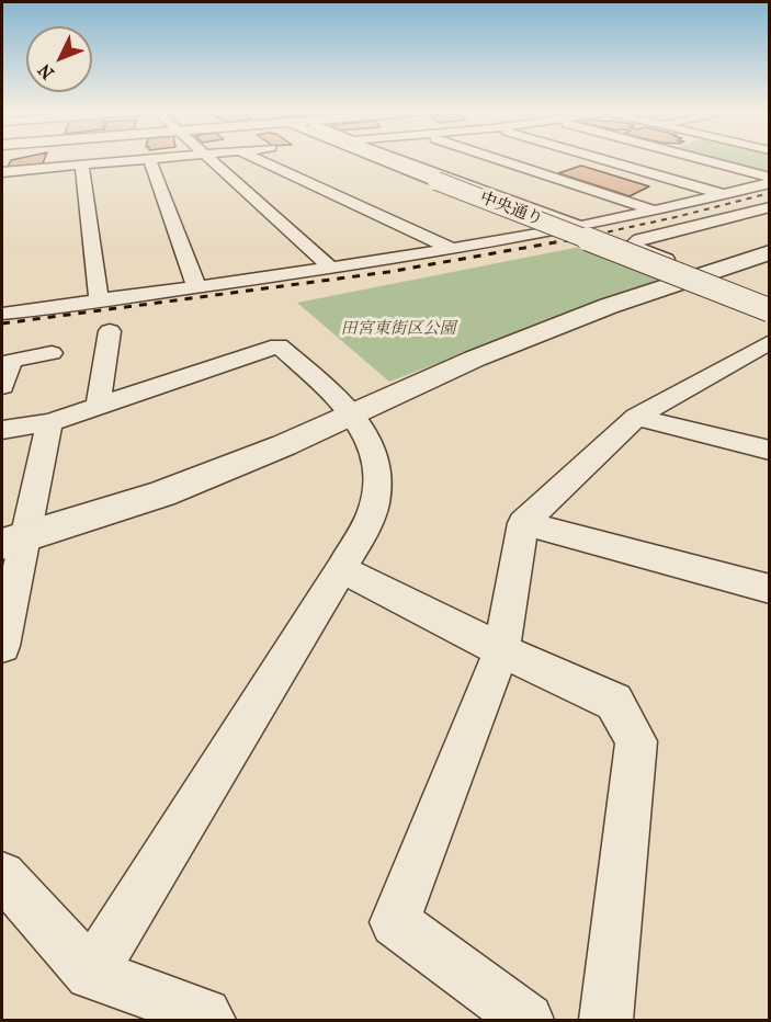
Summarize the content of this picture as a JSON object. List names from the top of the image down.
{
  "streets": {
    "street": ["中央通り"]
  },
  "parks": ["田宮東街区公園"],
  "north": "bottom left"
}
